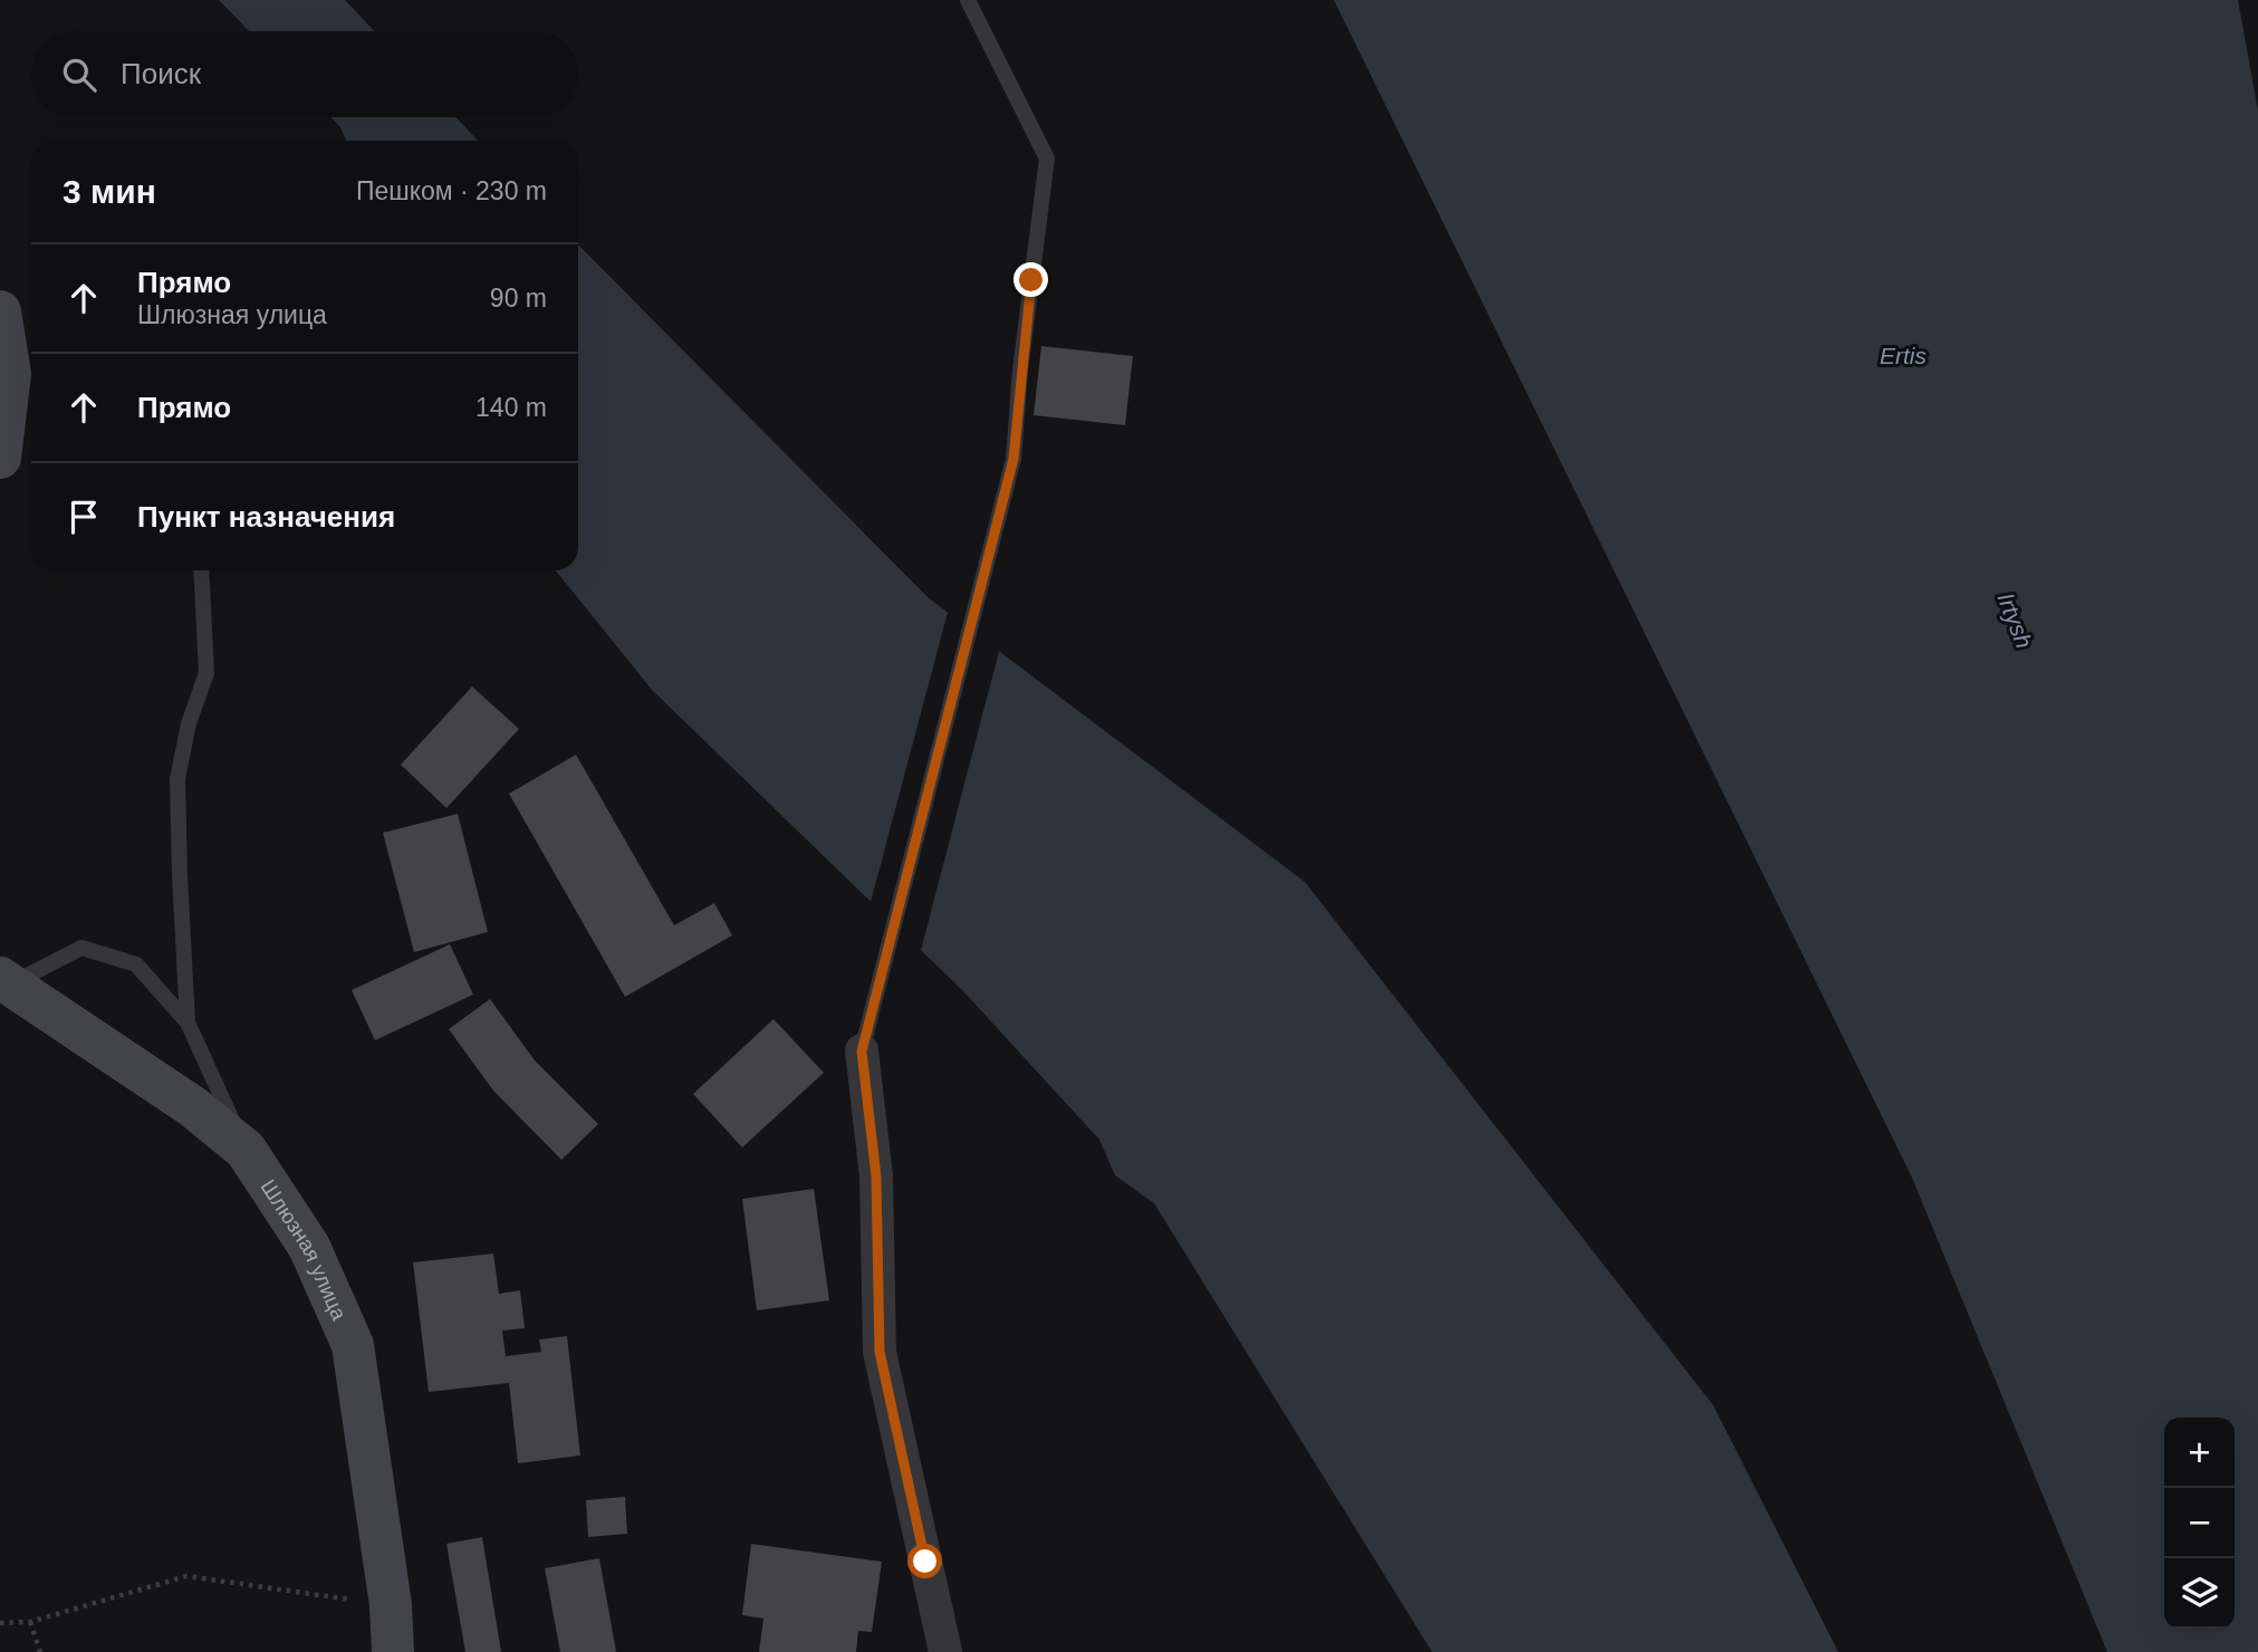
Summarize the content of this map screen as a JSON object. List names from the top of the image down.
{
  "streets": {
    "street": ["Шлюзная улица"]
  },
  "water": ["Ertis", "Irtysh"],
  "page": {
    "search": "Поиск",
    "heading": ["3 мин", "Пешком · 230 m"],
    "list": [
      ["Прямо", "Шлюзная улица", "90 m"],
      ["Прямо", "140 m"],
      "Пункт назначения"
    ],
    "map_buttons": ["+", "−"]
  }
}
